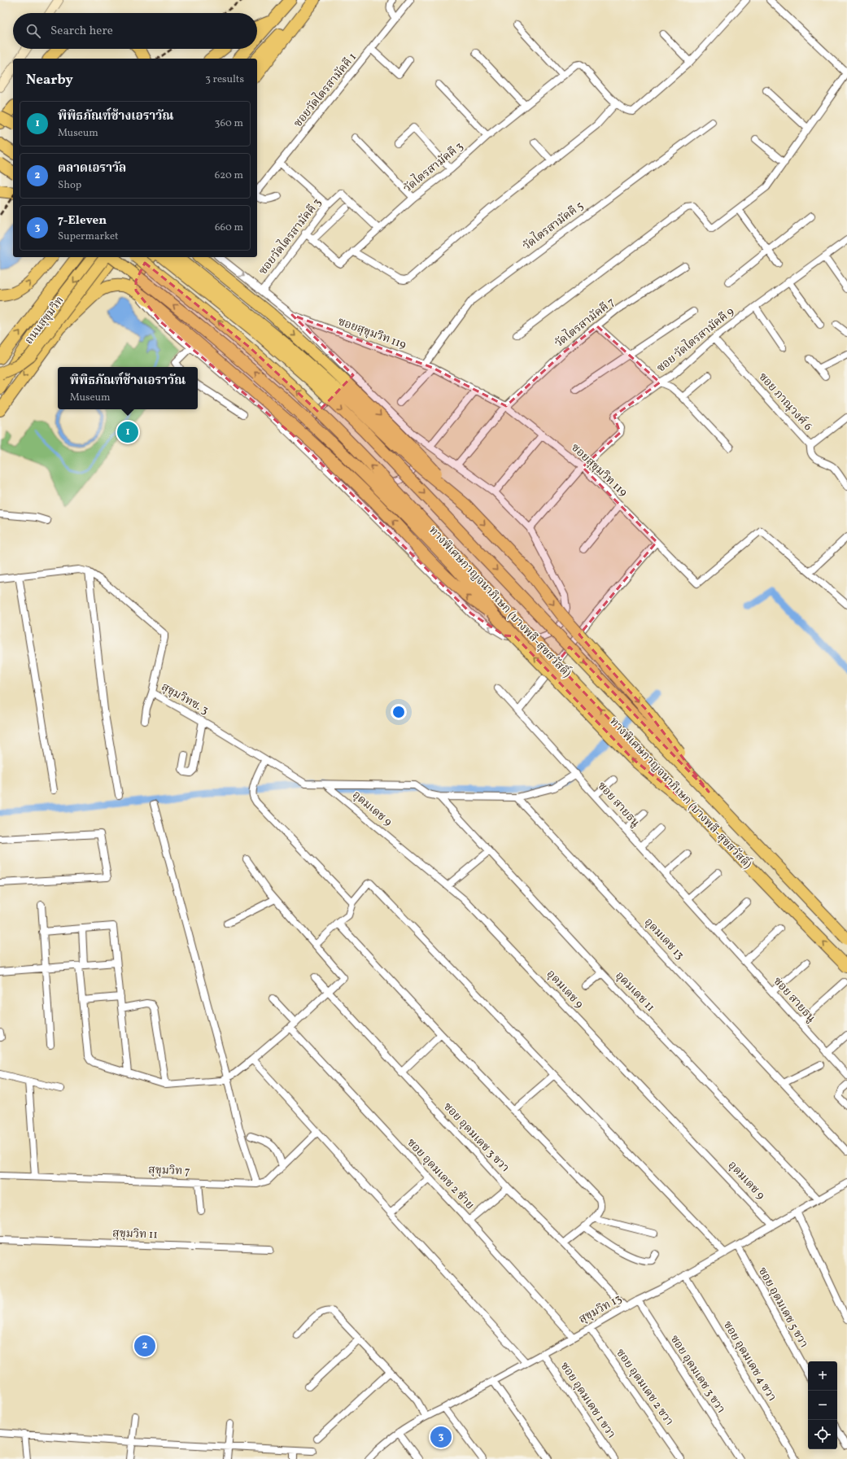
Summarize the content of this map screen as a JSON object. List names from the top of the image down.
{
  "streets": {
    "highway": ["ถนนสุขุมวิท", "ทางพิเศษกาญจนาภิเษก (บางพลี-สุขสวัสดิ์)"],
    "street": [
      "ซอยวัดไตรสามัคคี 1",
      "วัดไตรสามัคคี 3",
      "วัดไตรสามัคคี 5",
      "ซอยวัดไตรสามัคคี 3",
      "วัดไตรสามัคคี 7",
      "ซอยสุขุมวิท 119",
      "ซอย วัดไตรสามัคคี 9",
      "ซอย ภาณุวงศ์ 6",
      "สุขุมวิทซ. 3",
      "ซอย สายธนู",
      "อุดมเดช 9",
      "อุดมเดช 13",
      "อุดมเดช 11",
      "ซอย อุดมเดช 3 ขวา",
      "สุขุมวิท 7",
      "ซอย อุดมเดช 2 ซ้าย",
      "สุขุมวิท 11",
      "ซอย อุดมเดช 5 ขวา",
      "สุขุมวิท 13",
      "ซอย อุดมเดช 4 ขวา",
      "ซอย อุดมเดช 2 ขวา",
      "ซอย อุดมเดช 1 ขวา"
    ]
  },
  "crossings": [
    ["วัดไตรสามัคคี 3", "ซอยวัดไตรสามัคคี 3"],
    ["วัดไตรสามัคคี 5", "ซอยสุขุมวิท 119"],
    ["วัดไตรสามัคคี 7", "ซอยสุขุมวิท 119"],
    ["ซอยสุขุมวิท 119", "ซอย วัดไตรสามัคคี 9"],
    ["ซอย วัดไตรสามัคคี 9", "ซอย ภาณุวงศ์ 6"],
    ["สุขุมวิทซ. 3", "อุดมเดช 9"],
    ["สุขุมวิทซ. 3", "อุดมเดช 11"],
    ["อุดมเดช 9", "สุขุมวิท 13"],
    ["อุดมเดช 11", "สุขุมวิท 13"],
    ["ซอย อุดมเดช 3 ขวา", "สุขุมวิท 13"],
    ["ซอย อุดมเดช 2 ซ้าย", "สุขุมวิท 13"],
    ["ซอย อุดมเดช 5 ขวา", "สุขุมวิท 13"],
    ["สุขุมวิท 13", "ซอย อุดมเดช 4 ขวา"],
    ["สุขุมวิท 13", "ซอย อุดมเดช 2 ขวา"],
    ["สุขุมวิท 13", "ซอย อุดมเดช 1 ขวา"]
  ],
  "page": {
    "search": "Search here",
    "heading": ["Nearby", "3 results"],
    "list": [
      {
        "mark": "1",
        "name": "พิพิธภัณฑ์ช้างเอราวัณ",
        "note": "Museum",
        "value": "360 m"
      },
      {
        "mark": "2",
        "name": "ตลาดเอราวัล",
        "note": "Shop",
        "value": "620 m"
      },
      {
        "mark": "3",
        "name": "7-Eleven",
        "note": "Supermarket",
        "value": "660 m"
      }
    ],
    "popup": ["พิพิธภัณฑ์ช้างเอราวัณ", "Museum"],
    "pins": ["1", "2", "3"],
    "map_buttons": ["+", "−"]
  }
}
